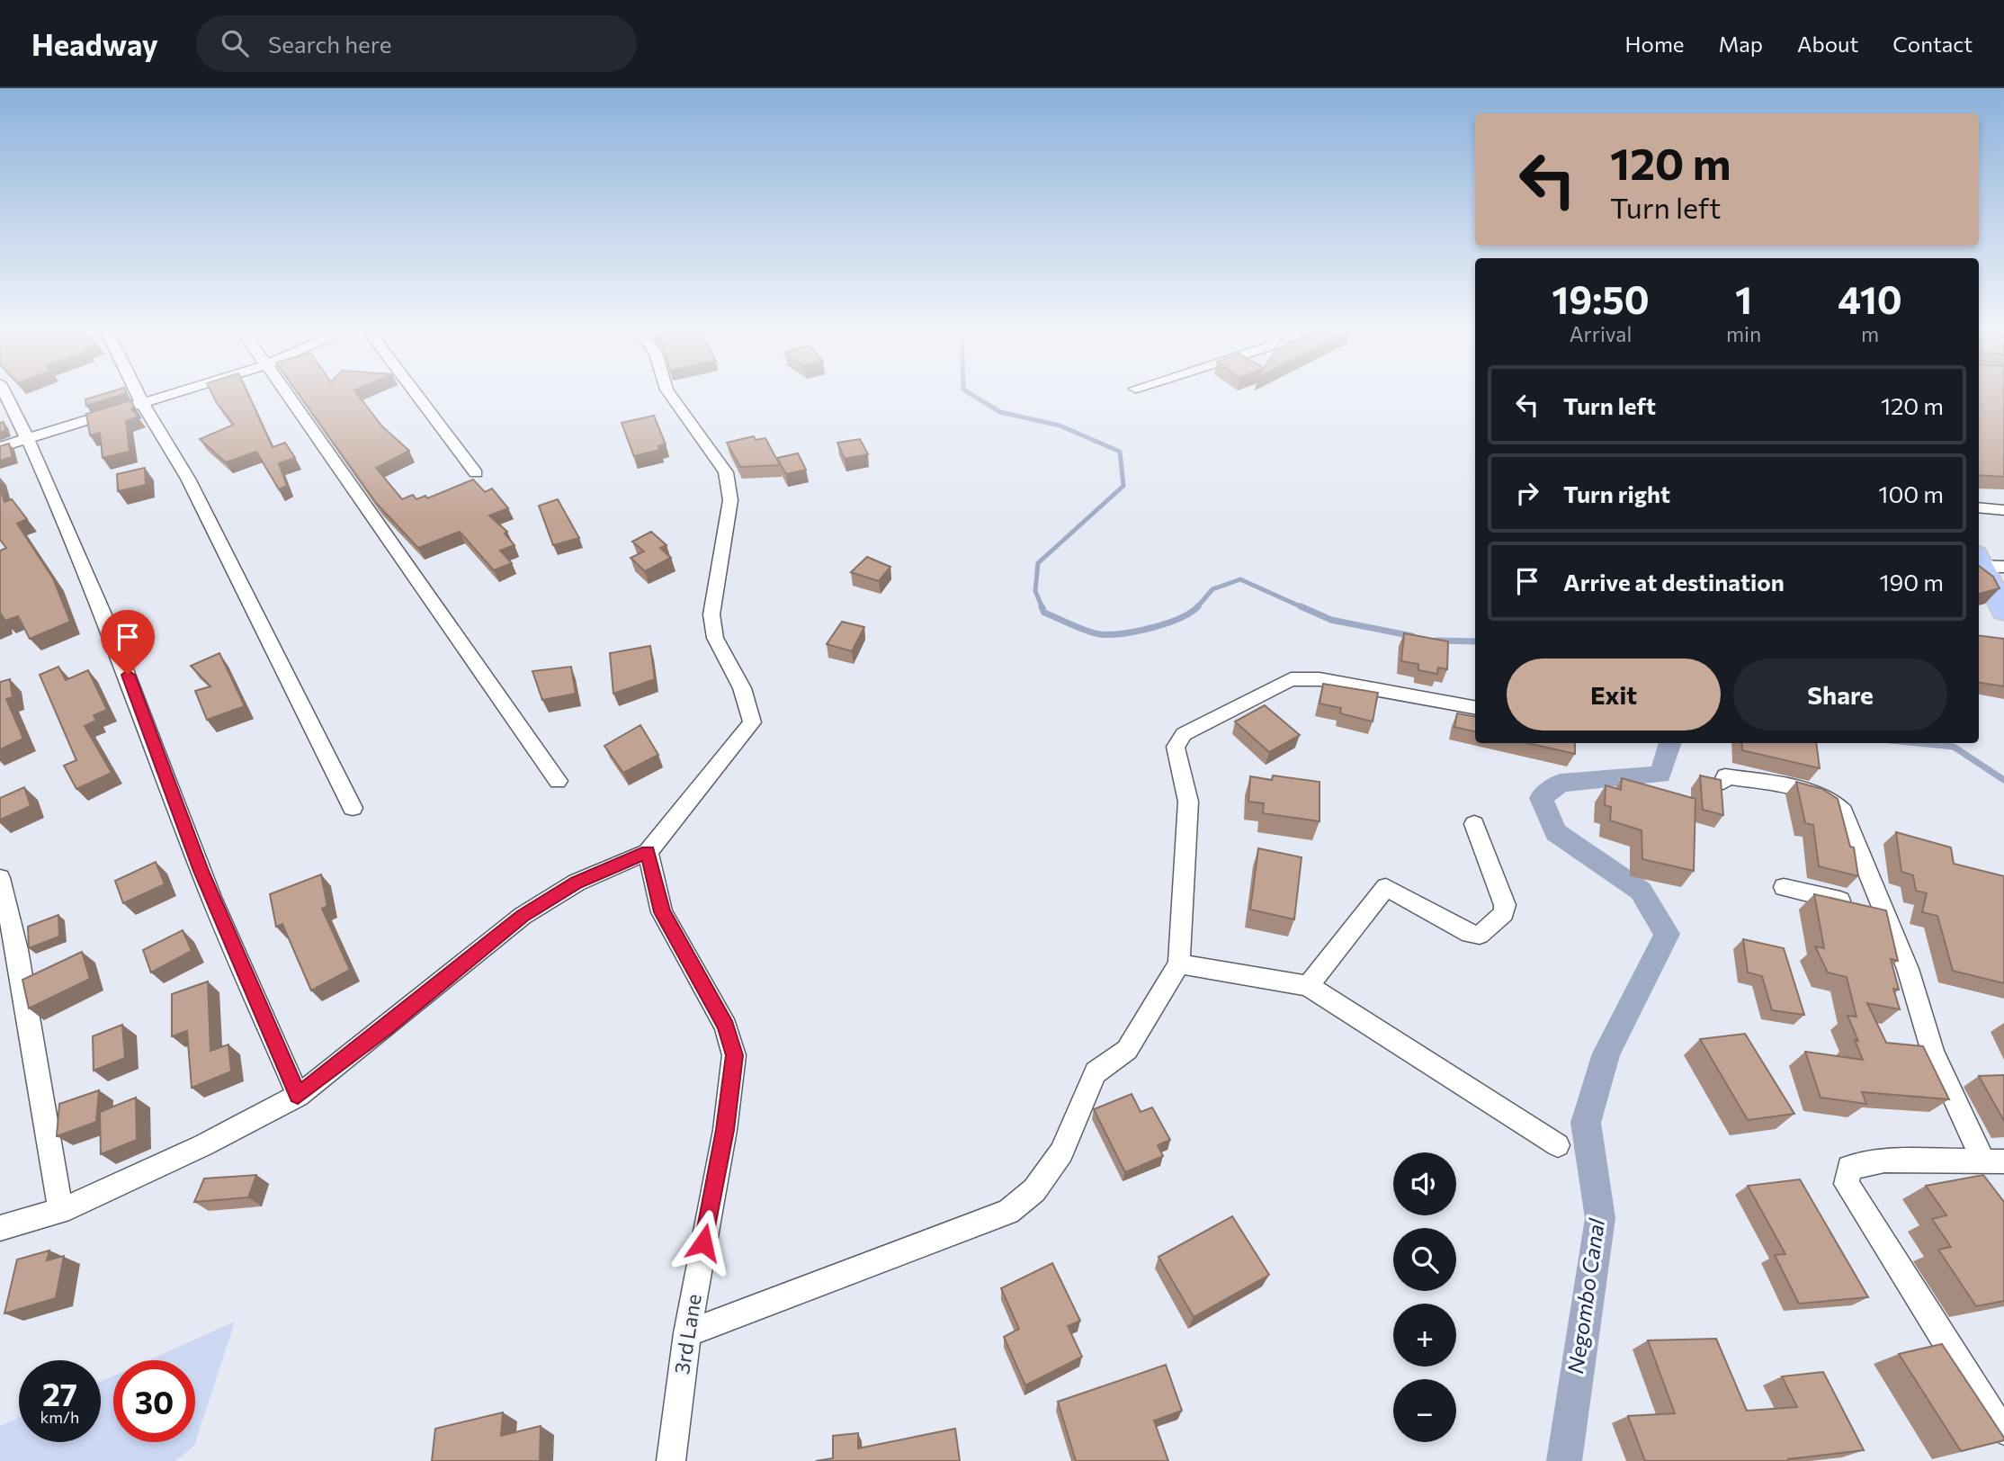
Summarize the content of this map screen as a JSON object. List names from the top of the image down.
{
  "streets": {
    "street": ["3rd Lane"]
  },
  "water": ["Negombo Canal"],
  "page": {
    "header": "Headway",
    "search": "Search here",
    "nav": [
      "Home",
      "Map",
      "About",
      "Contact"
    ],
    "turn": ["120 m", "Turn left"],
    "eta": [
      "19:50",
      "Arrival",
      "1",
      "min",
      "410",
      "m"
    ],
    "list": [
      {
        "name": "Turn left",
        "value": "120 m"
      },
      {
        "name": "Turn right",
        "value": "100 m"
      },
      {
        "name": "Arrive at destination",
        "value": "190 m"
      }
    ],
    "buttons": ["Exit", "Share"],
    "map_buttons": ["+", "−"],
    "speed": "27 km/h",
    "limit": "30"
  }
}
